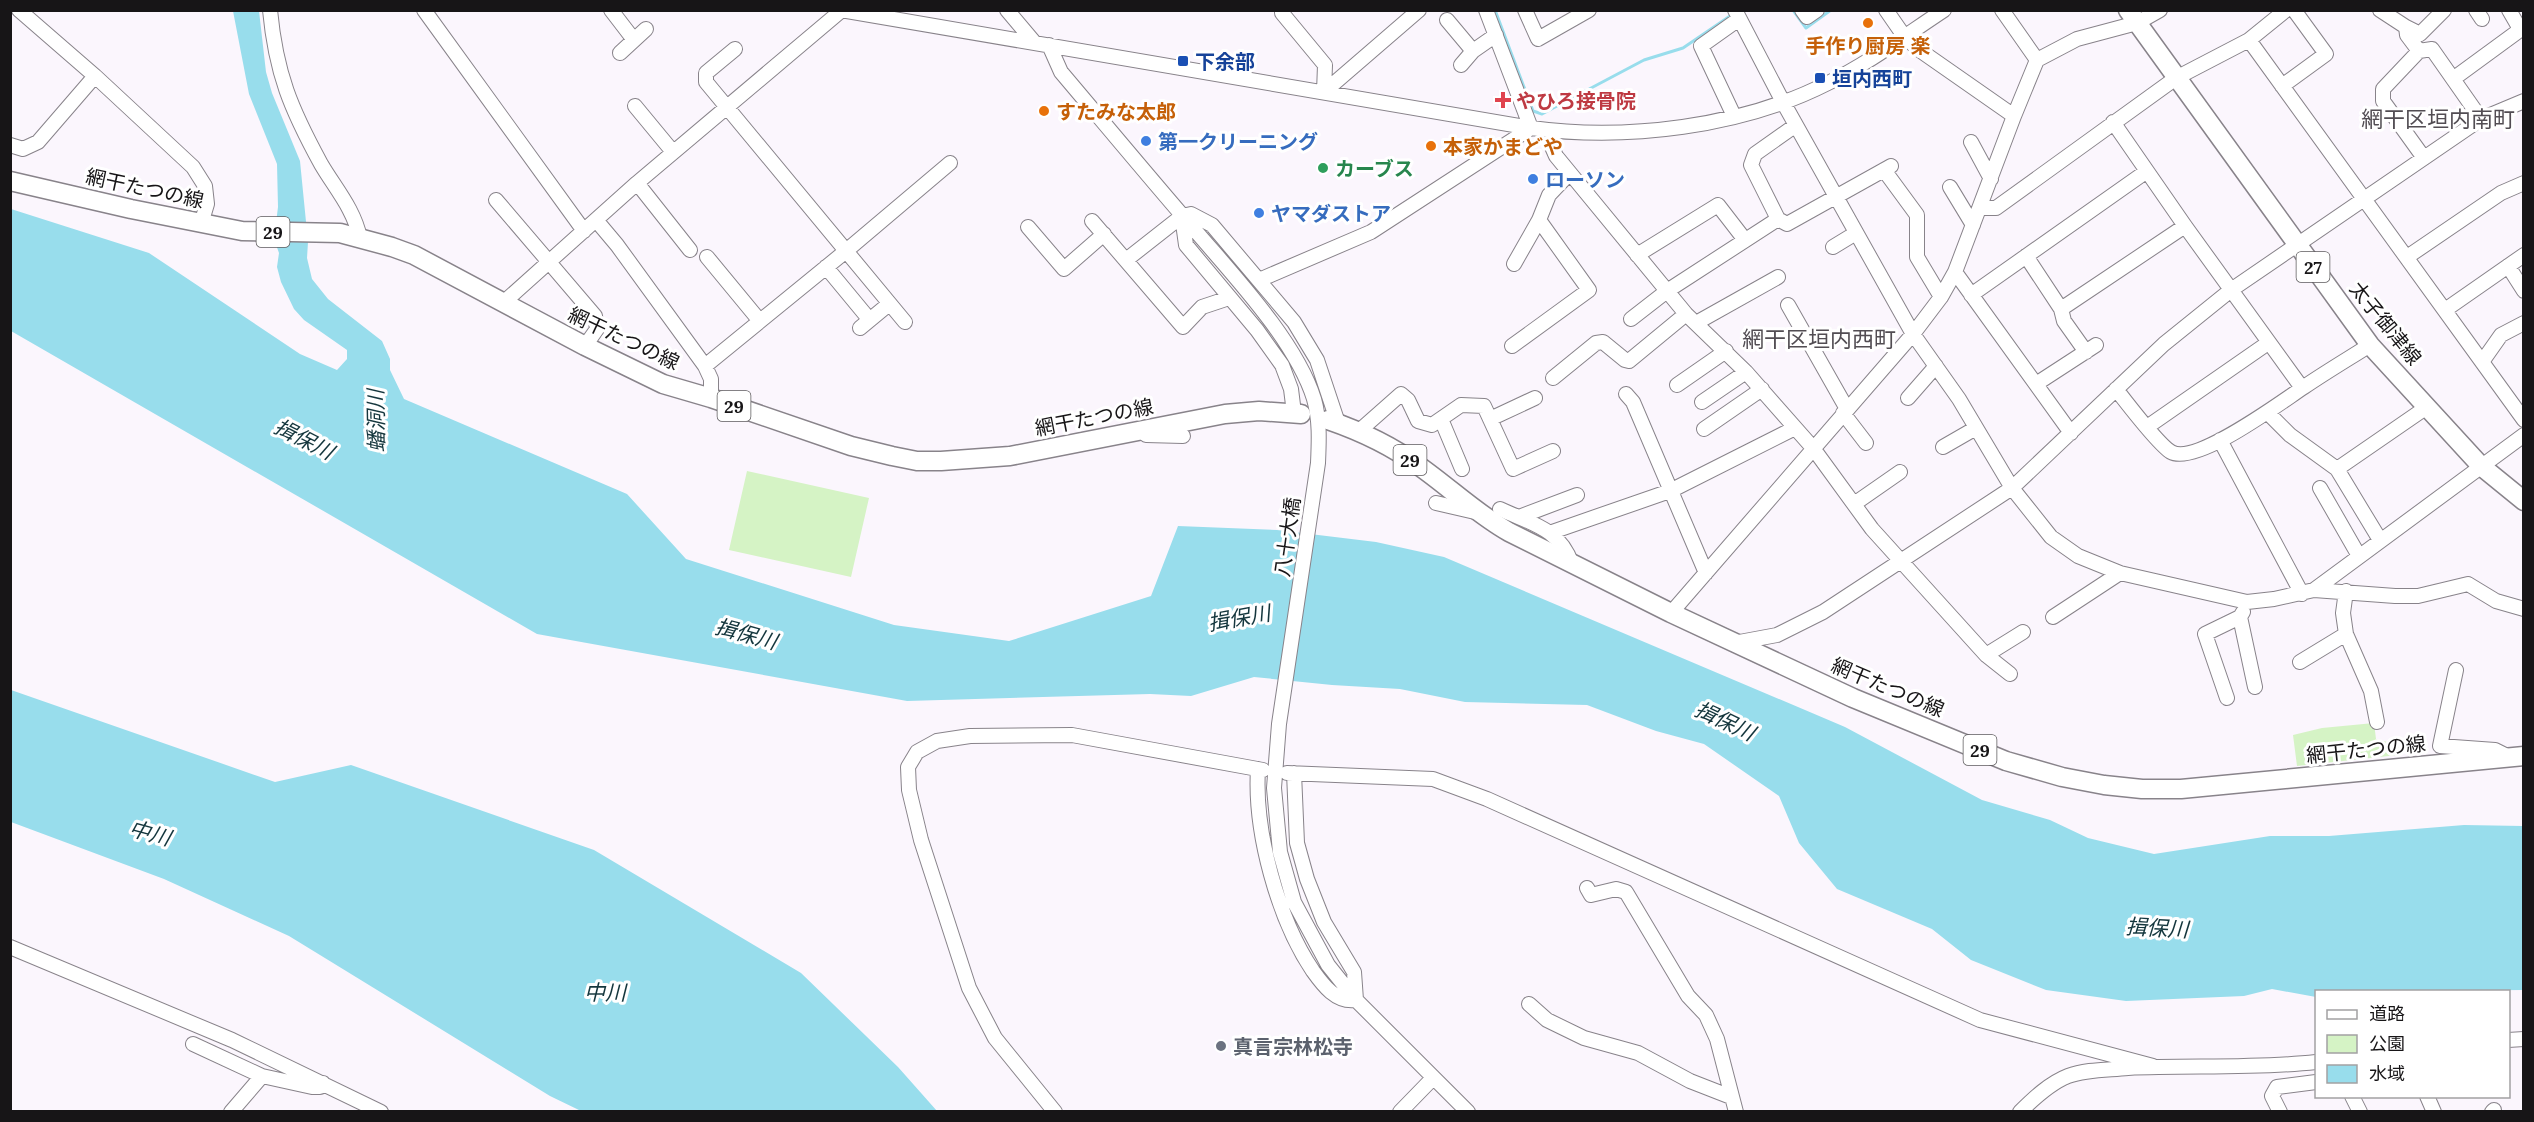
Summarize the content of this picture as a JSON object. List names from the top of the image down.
{
  "streets": {
    "main road": [
      "網干たつの線",
      "29",
      "27",
      "太子御津線"
    ],
    "street": ["八十大橋"]
  },
  "districts": ["網干区垣内南町", "網干区垣内西町"],
  "water": ["蟠洞川", "揖保川", "中川"],
  "places": {
    "other": [
      "手作り厨房 楽",
      "すたみな太郎",
      "第一クリーニング",
      "本家かまどや",
      "カーブス",
      "ローソン",
      "ヤマダストア",
      "真言宗林松寺"
    ],
    "transit": ["下余部", "垣内西町"],
    "health": ["やひろ接骨院"]
  },
  "legend": ["道路", "公園", "水域"]
}
